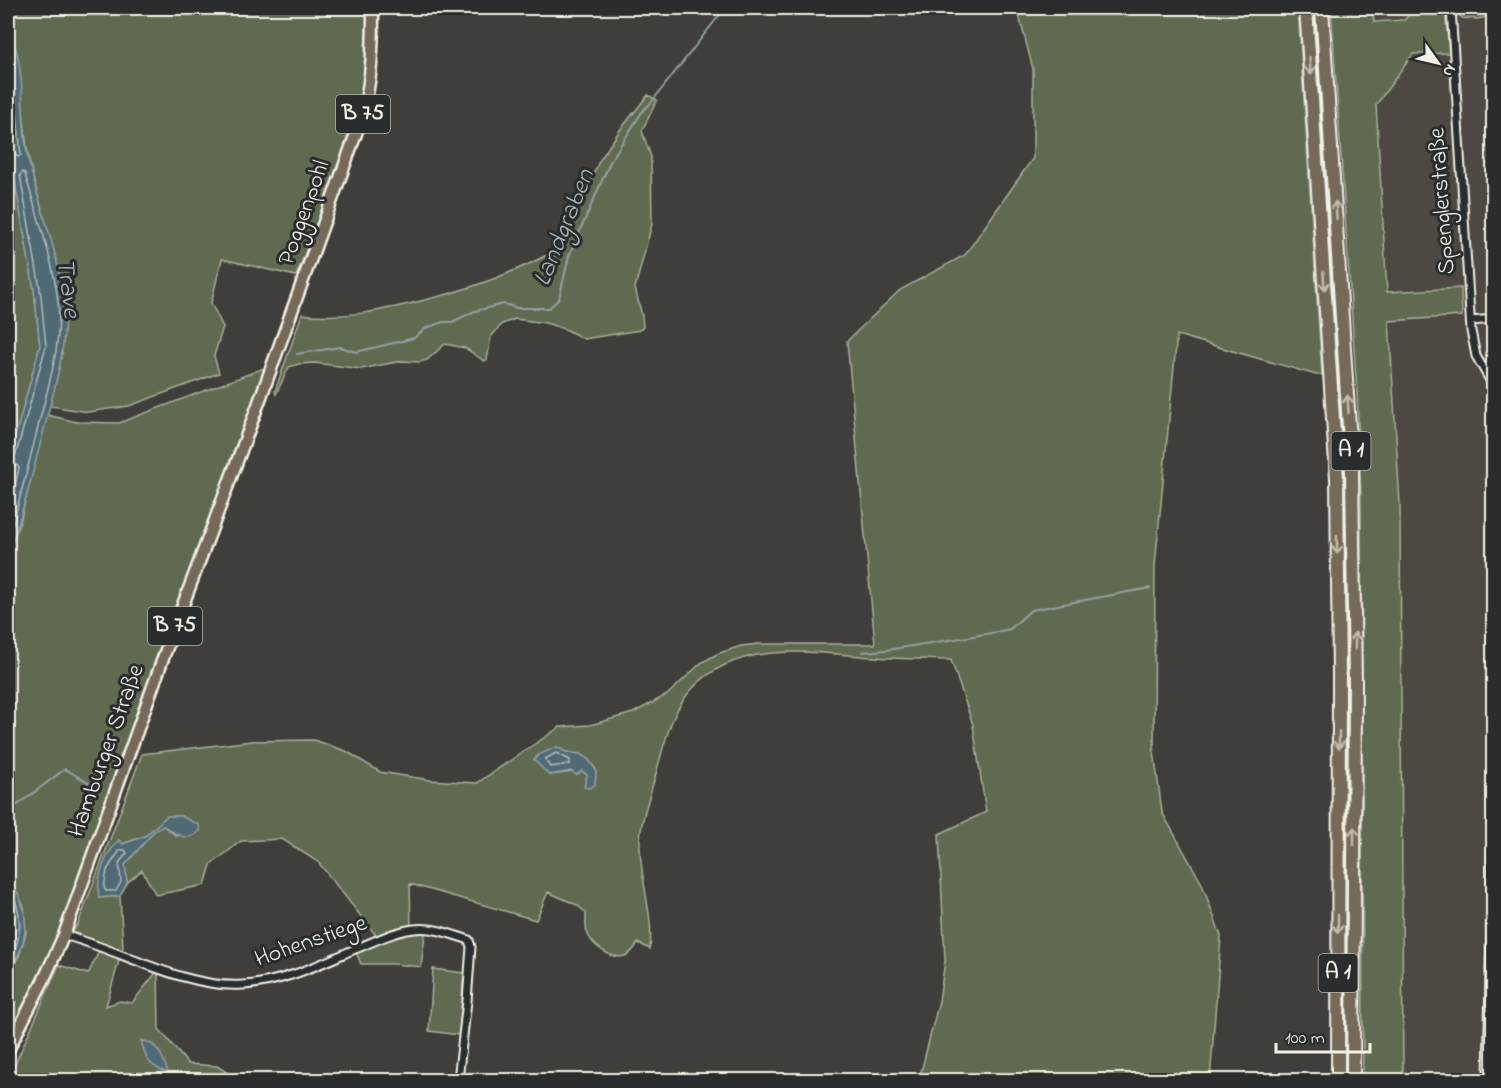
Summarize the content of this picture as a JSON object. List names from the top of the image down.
{
  "streets": {
    "highway": ["A 1"],
    "main road": ["B 75", "Poggenpohl", "Hamburger Straße"],
    "street": ["Spenglerstraße", "Hohenstiege"]
  },
  "crossings": [
    ["Poggenpohl", "Hamburger Straße"],
    ["Hamburger Straße", "Hohenstiege"]
  ],
  "water": ["Landgraben", "Trave"],
  "scale_bar": "100 m",
  "north": "bottom right"
}
